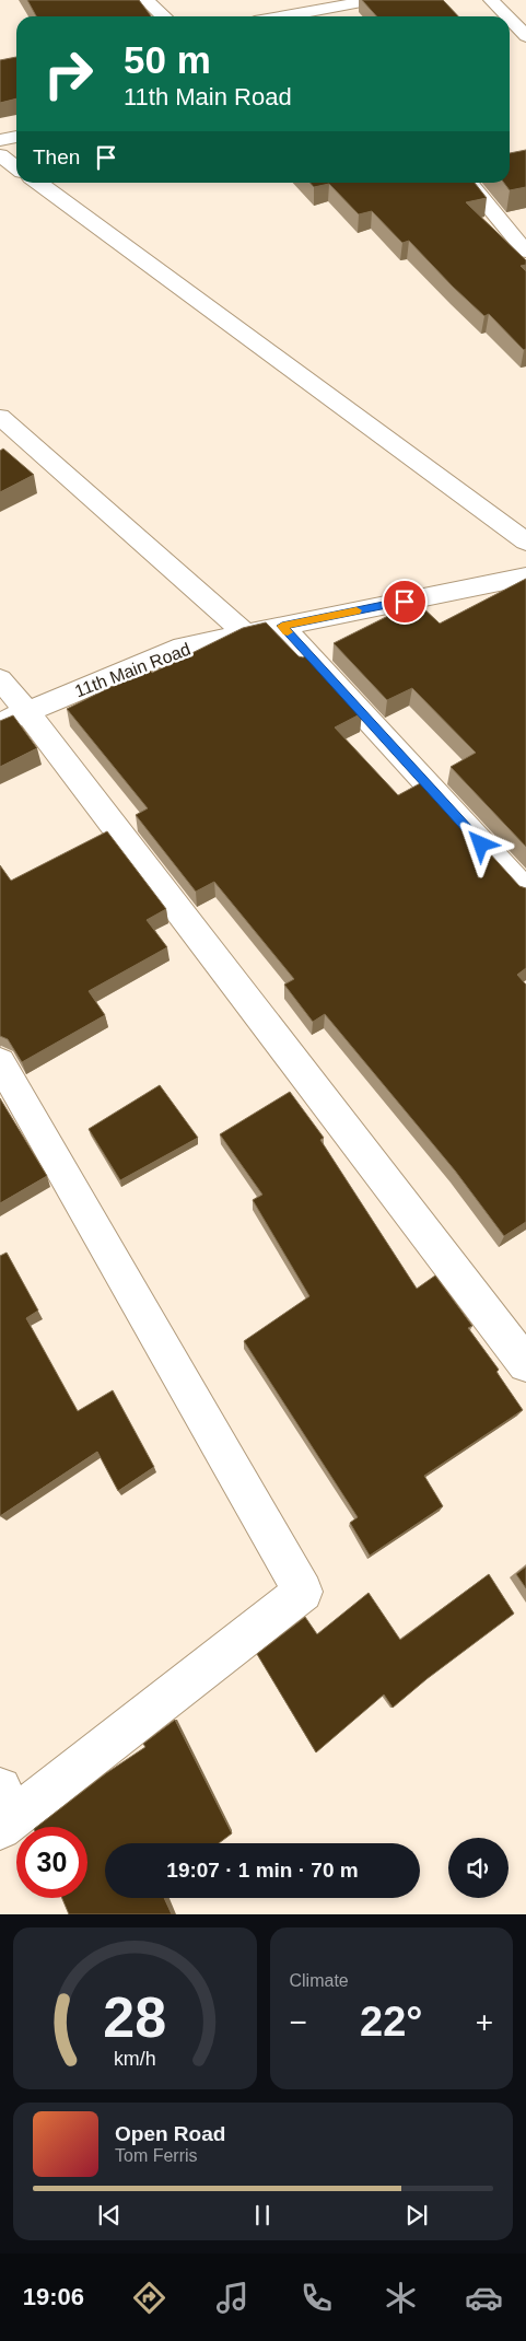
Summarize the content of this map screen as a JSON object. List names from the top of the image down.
{
  "streets": {
    "street": ["11th Main Road"]
  },
  "page": {
    "turn": ["50 m", "11th Main Road"],
    "then": "Then",
    "limit": "30",
    "trip": "19:07 · 1 min · 70 m",
    "tile": "Climate",
    "heat": ["−", "22°", "+"],
    "song": ["Open Road", "Tom Ferris"],
    "tabs": "19:06",
    "gauge": ["28", "km/h"]
  }
}
